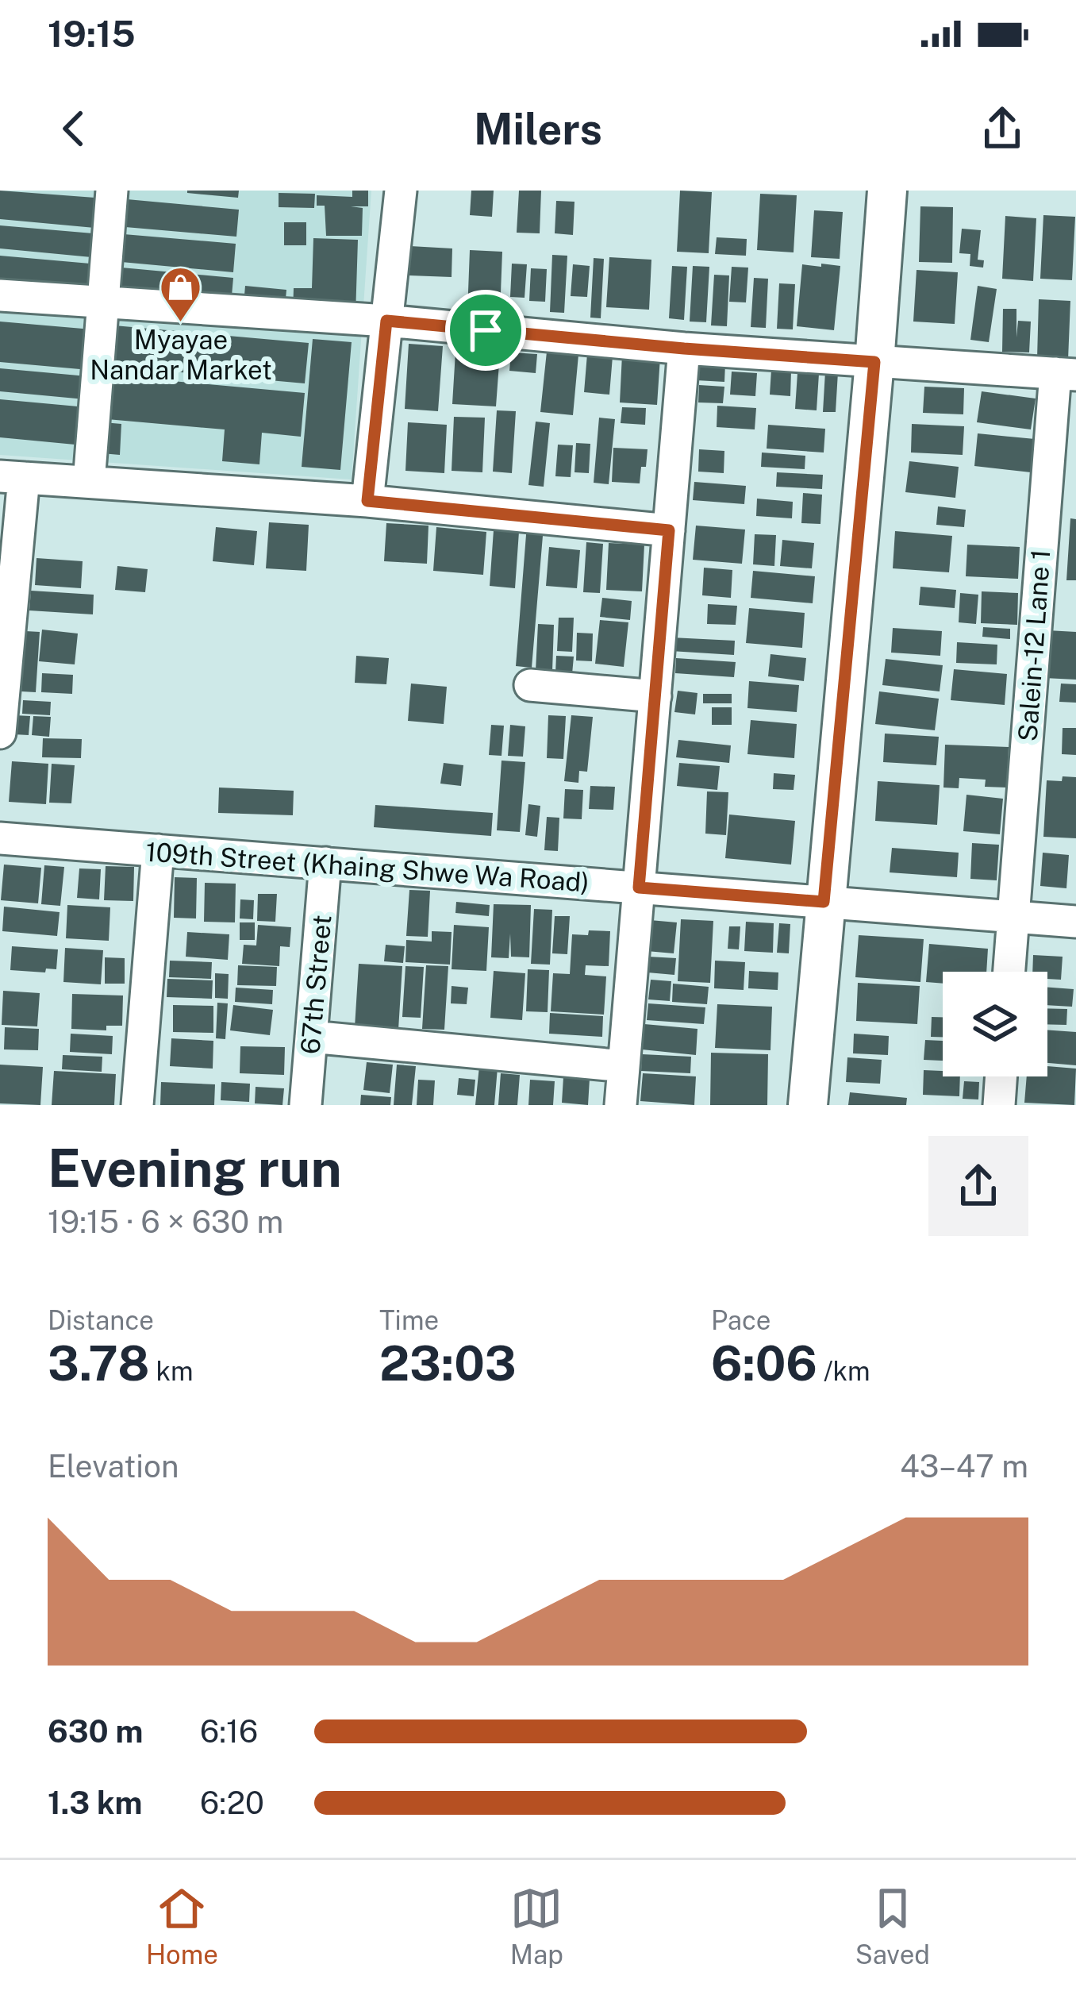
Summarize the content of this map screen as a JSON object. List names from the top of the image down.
{
  "streets": {
    "street": ["Salein-12 Lane 1", "109th Street (Khaing Shwe Wa Road)", "67th Street"]
  },
  "crossings": [
    ["Salein-12 Lane 1", "109th Street (Khaing Shwe Wa Road)"],
    ["109th Street (Khaing Shwe Wa Road)", "67th Street"]
  ],
  "places": {
    "shop": ["Myayae Nandar Market"]
  },
  "page": {
    "status": "19:15",
    "header": "Milers",
    "heading": ["Evening run", "19:15 · 6 × 630 m"],
    "stats": [
      ["Distance", "3.78 km"],
      ["Time", "23:03"],
      ["Pace", "6:06 /km"]
    ],
    "chart": ["Elevation", "43–47 m"],
    "list": [
      {
        "name": "630 m",
        "note": "6:16"
      },
      {
        "name": "1.3 km",
        "note": "6:20"
      }
    ],
    "tabs": ["Home", "Map", "Saved"]
  }
}
